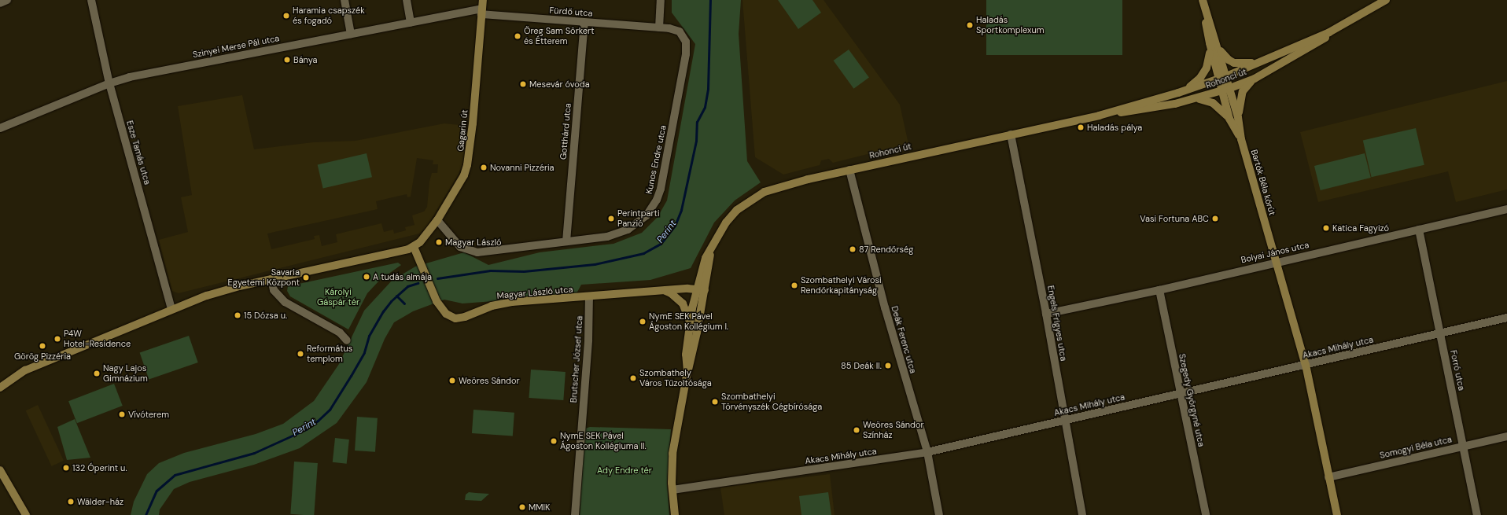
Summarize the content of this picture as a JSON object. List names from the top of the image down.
{
  "streets": {
    "street": [
      "Fürdő utca",
      "Szinyei Merse Pál utca",
      "Rohonci út",
      "Gagarin út",
      "Gotthárd utca",
      "Esze Tamás utca",
      "Kunos Endre utca",
      "Bartók Béla körút",
      "Bolyai János utca",
      "Magyar László utca",
      "Engels Frigyes utca",
      "Deák Ferenc utca",
      "Akacs Mihály utca",
      "Brutscher József utca",
      "Forró utca",
      "Szegedy Györgyné utca",
      "Somogyi Béla utca"
    ]
  },
  "crossings": [
    ["Fürdő utca", "Szinyei Merse Pál utca"],
    ["Fürdő utca", "Gagarin út"],
    ["Fürdő utca", "Gotthárd utca"],
    ["Fürdő utca", "Kunos Endre utca"],
    ["Szinyei Merse Pál utca", "Gagarin út"],
    ["Szinyei Merse Pál utca", "Esze Tamás utca"],
    ["Rohonci út", "Bartók Béla körút"],
    ["Rohonci út", "Magyar László utca"],
    ["Rohonci út", "Engels Frigyes utca"],
    ["Rohonci út", "Deák Ferenc utca"],
    ["Gagarin út", "Kunos Endre utca"],
    ["Gagarin út", "Magyar László utca"],
    ["Gotthárd utca", "Kunos Endre utca"],
    ["Bartók Béla körút", "Bolyai János utca"],
    ["Bartók Béla körút", "Akacs Mihály utca"],
    ["Bartók Béla körút", "Somogyi Béla utca"],
    ["Bolyai János utca", "Engels Frigyes utca"],
    ["Bolyai János utca", "Forró utca"],
    ["Bolyai János utca", "Szegedy Györgyné utca"],
    ["Magyar László utca", "Brutscher József utca"],
    ["Engels Frigyes utca", "Akacs Mihály utca"],
    ["Deák Ferenc utca", "Akacs Mihály utca"],
    ["Akacs Mihály utca", "Forró utca"],
    ["Akacs Mihály utca", "Szegedy Györgyné utca"],
    ["Forró utca", "Somogyi Béla utca"]
  ],
  "water": ["Perint"],
  "parks": ["Károlyi Gáspár tér", "Ady Endre tér"],
  "places": [
    "Haramia csapszék és fogadó",
    "Haladás Sportkomplexum",
    "Öreg Sam Sörkert és Étterem",
    "Bánya",
    "Mesevár óvoda",
    "Haladás pálya",
    "Novanni Pizzéria",
    "Perintparti Panzió",
    "Vasi Fortuna ABC",
    "Katica Fagyizó",
    "Magyar László",
    "87 Rendőrség",
    "A tudás almája",
    "Savaria Egyetemi Központ",
    "Szombathelyi Városi Rendőrkapitányság",
    "15 Dózsa u.",
    "NymE SEK Pável Ágoston Kollégium I.",
    "P4W Hotel-Residence",
    "Görög Pizzéria",
    "Református templom",
    "85 Deák II.",
    "Nagy Lajos Gimnázium",
    "Szombathely Város Tűzoltósága",
    "Weöres Sándor",
    "Szombathelyi Törvényszék Cégbírósága",
    "Vívóterem",
    "Weöres Sándor Színház",
    "NymE SEK Pável Ágoston Kollégiuma II.",
    "132 Óperint u.",
    "Wälder-ház",
    "MMIK"
  ]
}
